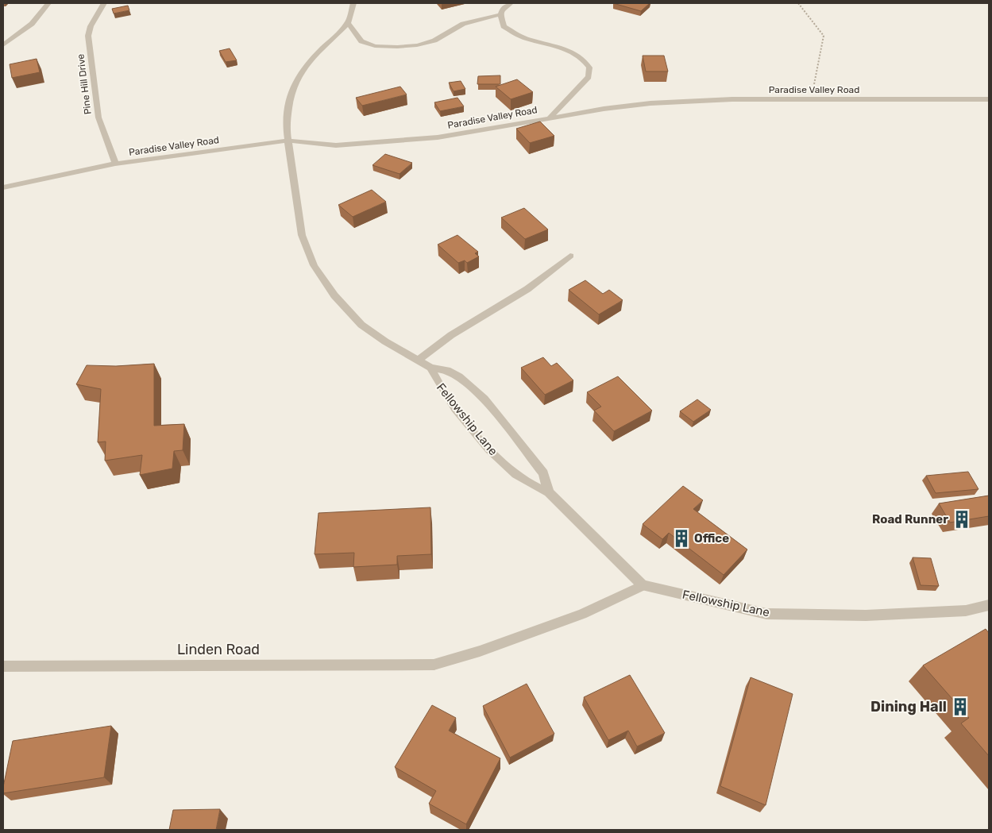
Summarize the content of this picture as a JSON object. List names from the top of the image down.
{
  "streets": {
    "street": [
      "Pine Hill Drive",
      "Paradise Valley Road",
      "Fellowship Lane",
      "Linden Road"
    ]
  },
  "crossings": [
    ["Pine Hill Drive", "Paradise Valley Road"],
    ["Paradise Valley Road", "Fellowship Lane"],
    ["Fellowship Lane", "Linden Road"]
  ],
  "places": {
    "building": ["Road Runner", "Office", "Dining Hall"]
  }
}
